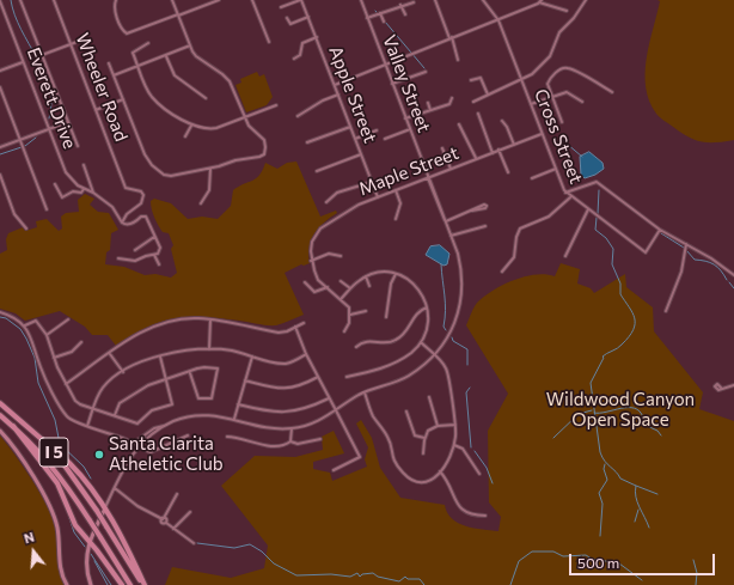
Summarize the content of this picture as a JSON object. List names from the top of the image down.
{
  "streets": {
    "highway": ["I 5"],
    "street": [
      "Valley Street",
      "Wheeler Road",
      "Apple Street",
      "Everett Drive",
      "Cross Street",
      "Maple Street"
    ]
  },
  "crossings": [
    ["Valley Street", "Maple Street"],
    ["Apple Street", "Maple Street"],
    ["Cross Street", "Maple Street"]
  ],
  "parks": ["Wildwood Canyon Open Space"],
  "places": ["Santa Clarita Atheletic Club"],
  "scale_bar": "500 m",
  "north": "top"
}
